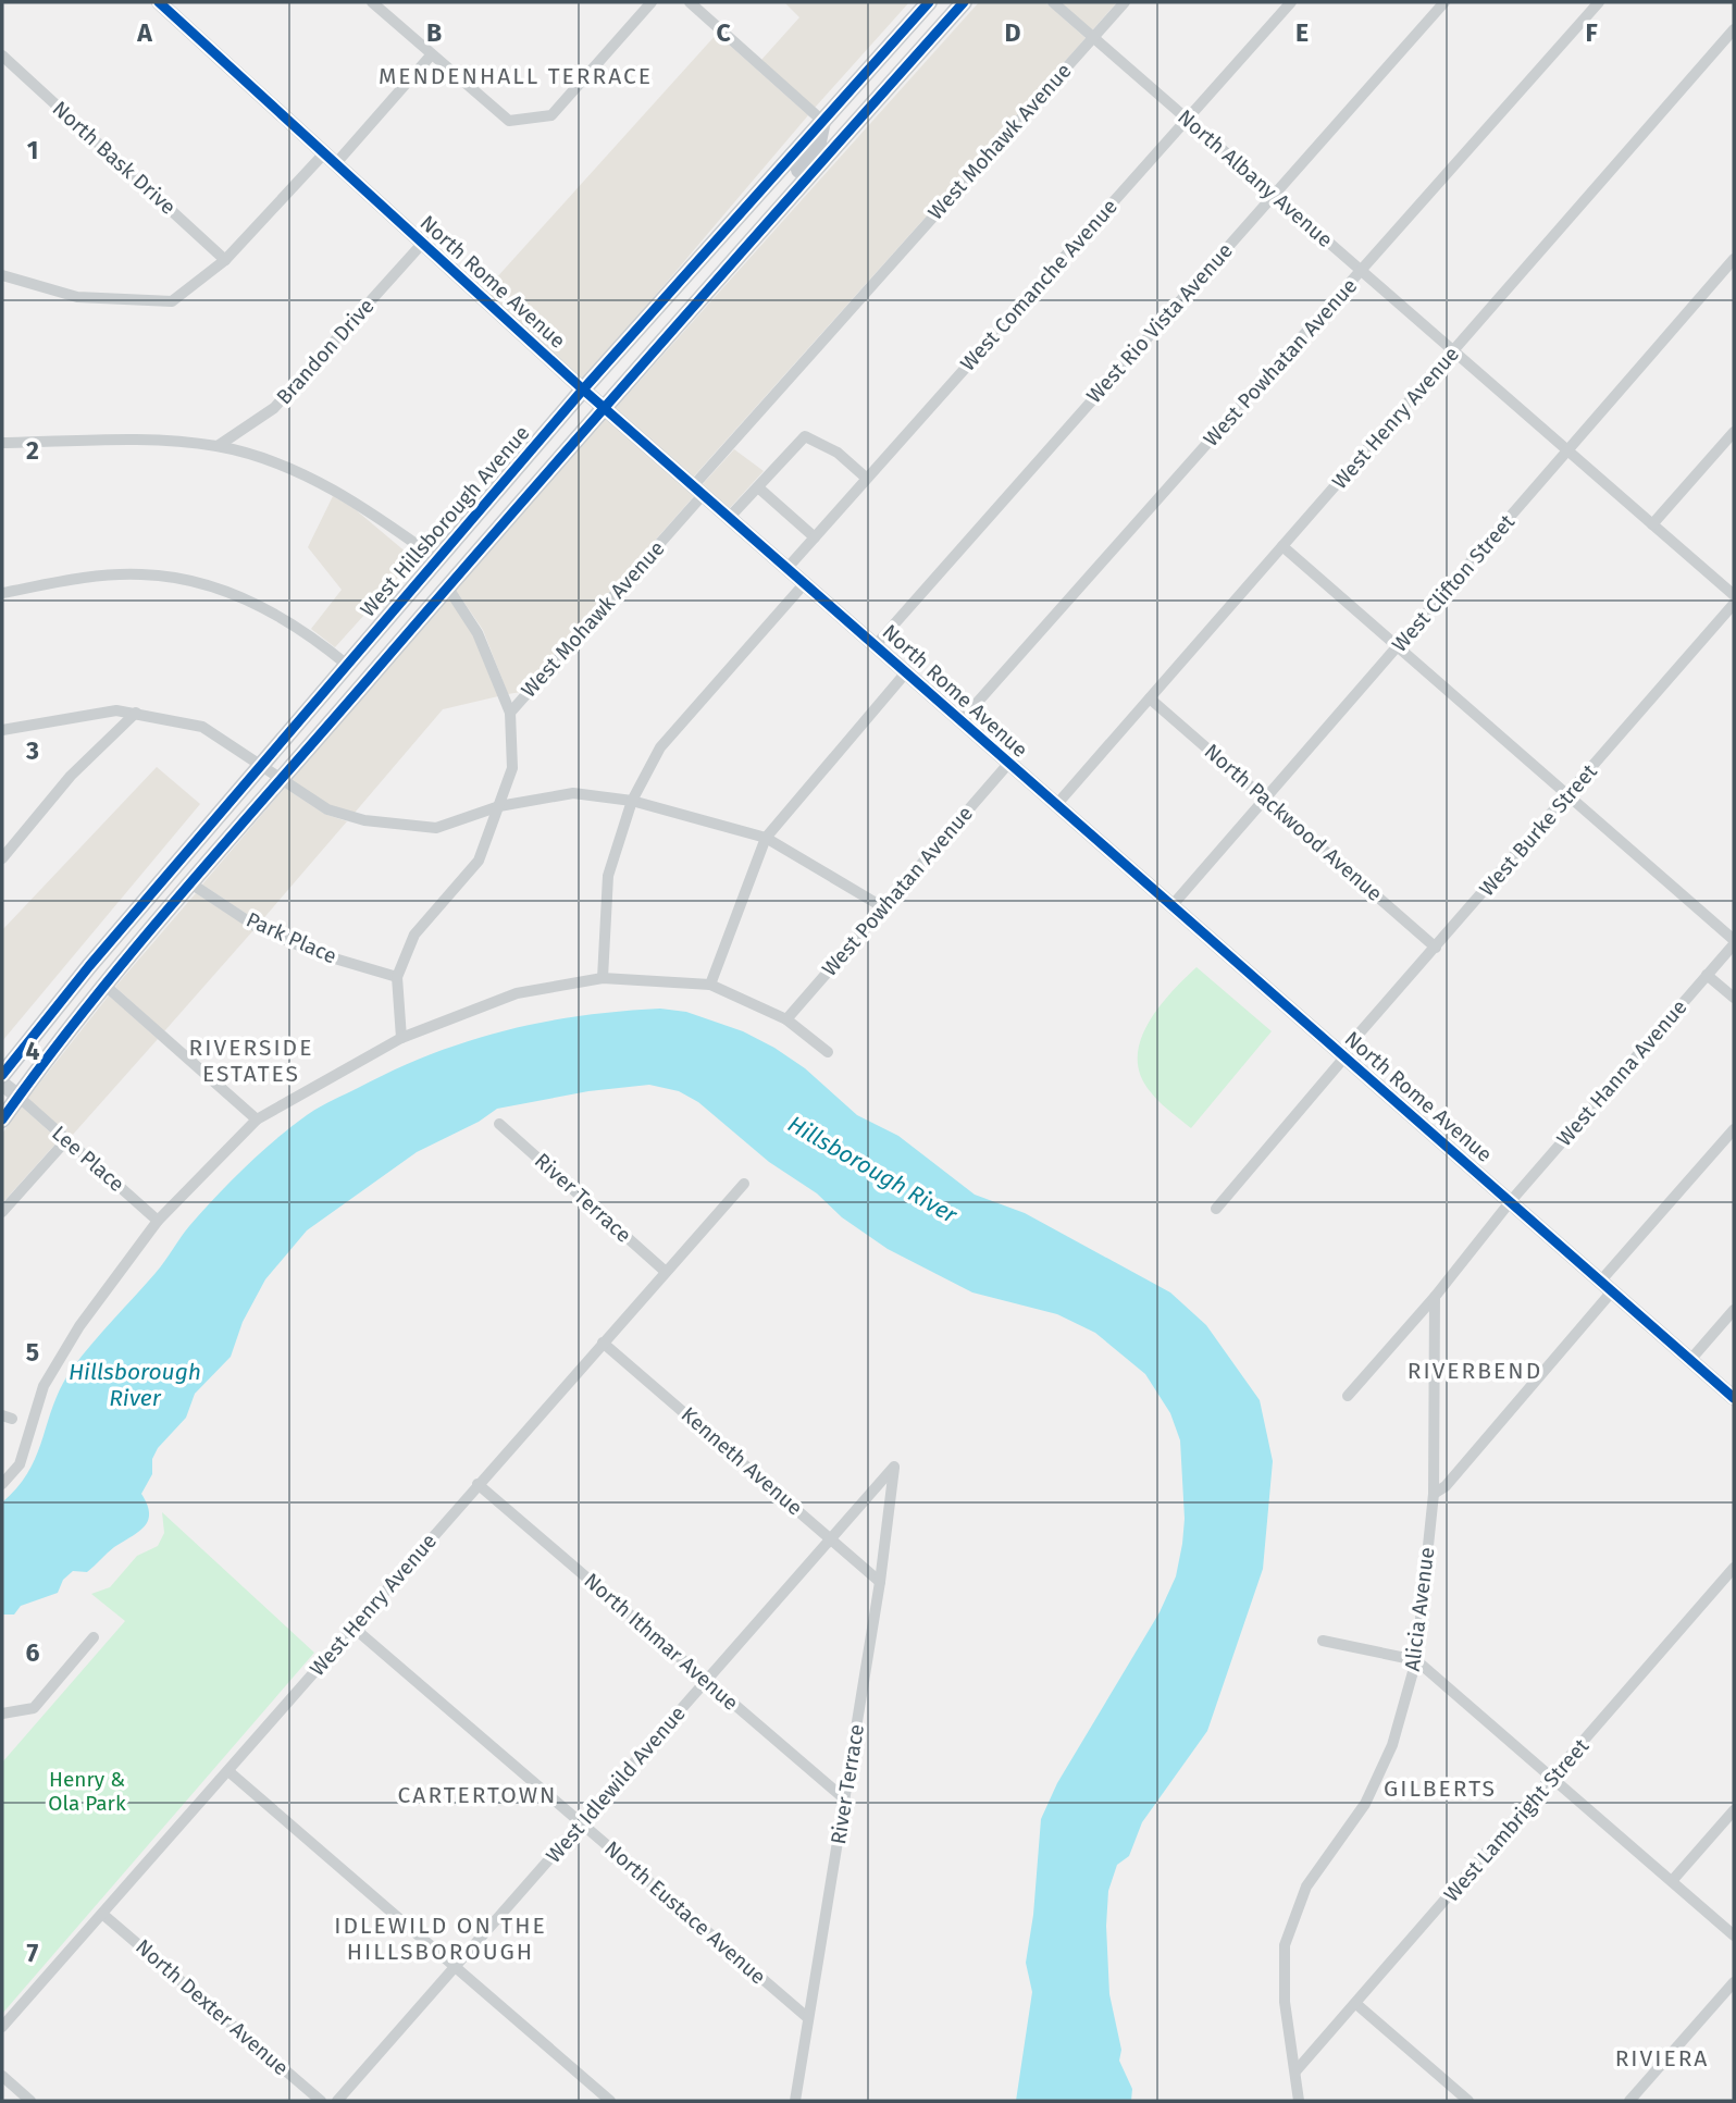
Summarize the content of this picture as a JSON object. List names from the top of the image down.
{
  "streets": {
    "main road": ["West Hillsborough Avenue"],
    "street": [
      "West Mohawk Avenue",
      "North Bask Drive",
      "North Albany Avenue",
      "North Rome Avenue",
      "West Comanche Avenue",
      "West Rio Vista Avenue",
      "Brandon Drive",
      "West Powhatan Avenue",
      "West Henry Avenue",
      "West Clifton Street",
      "North Packwood Avenue",
      "West Burke Street",
      "Park Place",
      "West Hanna Avenue",
      "Lee Place",
      "River Terrace",
      "Kenneth Avenue",
      "Alicia Avenue",
      "North Ithmar Avenue",
      "West Idlewild Avenue",
      "West Lambright Street",
      "North Eustace Avenue",
      "North Dexter Avenue"
    ]
  },
  "crossings": [
    ["West Mohawk Avenue", "North Albany Avenue"],
    ["West Mohawk Avenue", "North Rome Avenue"],
    ["West Mohawk Avenue", "Park Place"],
    ["North Albany Avenue", "West Comanche Avenue"],
    ["North Albany Avenue", "West Rio Vista Avenue"],
    ["North Albany Avenue", "West Powhatan Avenue"],
    ["North Albany Avenue", "West Henry Avenue"],
    ["North Albany Avenue", "West Clifton Street"],
    ["North Rome Avenue", "West Comanche Avenue"],
    ["North Rome Avenue", "West Rio Vista Avenue"],
    ["North Rome Avenue", "Brandon Drive"],
    ["North Rome Avenue", "West Powhatan Avenue"],
    ["North Rome Avenue", "West Henry Avenue"],
    ["North Rome Avenue", "West Hillsborough Avenue"],
    ["North Rome Avenue", "West Clifton Street"],
    ["North Rome Avenue", "West Burke Street"],
    ["North Rome Avenue", "West Hanna Avenue"],
    ["West Henry Avenue", "North Packwood Avenue"],
    ["West Henry Avenue", "River Terrace"],
    ["West Henry Avenue", "Kenneth Avenue"],
    ["West Henry Avenue", "North Ithmar Avenue"],
    ["West Henry Avenue", "North Eustace Avenue"],
    ["West Henry Avenue", "North Dexter Avenue"],
    ["West Clifton Street", "North Packwood Avenue"],
    ["North Packwood Avenue", "West Burke Street"],
    ["River Terrace", "Kenneth Avenue"],
    ["River Terrace", "North Ithmar Avenue"],
    ["River Terrace", "West Idlewild Avenue"],
    ["River Terrace", "North Eustace Avenue"],
    ["Kenneth Avenue", "West Idlewild Avenue"],
    ["Alicia Avenue", "West Lambright Street"],
    ["North Ithmar Avenue", "West Idlewild Avenue"],
    ["West Idlewild Avenue", "North Eustace Avenue"]
  ],
  "districts": [
    "MENDENHALL TERRACE",
    "RIVERSIDE ESTATES",
    "RIVERBEND",
    "GILBERTS",
    "CARTERTOWN",
    "IDLEWILD ON THE HILLSBOROUGH",
    "RIVIERA"
  ],
  "water": ["Hillsborough River"],
  "parks": ["Henry & Ola Park"],
  "grid": {
    "columns": [
      "A",
      "B",
      "C",
      "D",
      "E",
      "F"
    ],
    "rows": [
      "1",
      "2",
      "3",
      "4",
      "5",
      "6",
      "7"
    ]
  }
}
